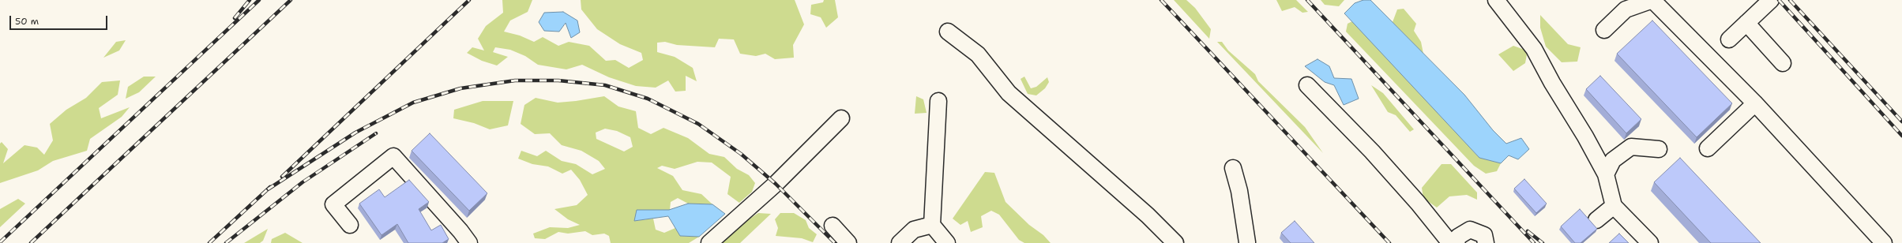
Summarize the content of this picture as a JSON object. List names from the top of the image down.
{
  "scale_bar": "50 m"
}
